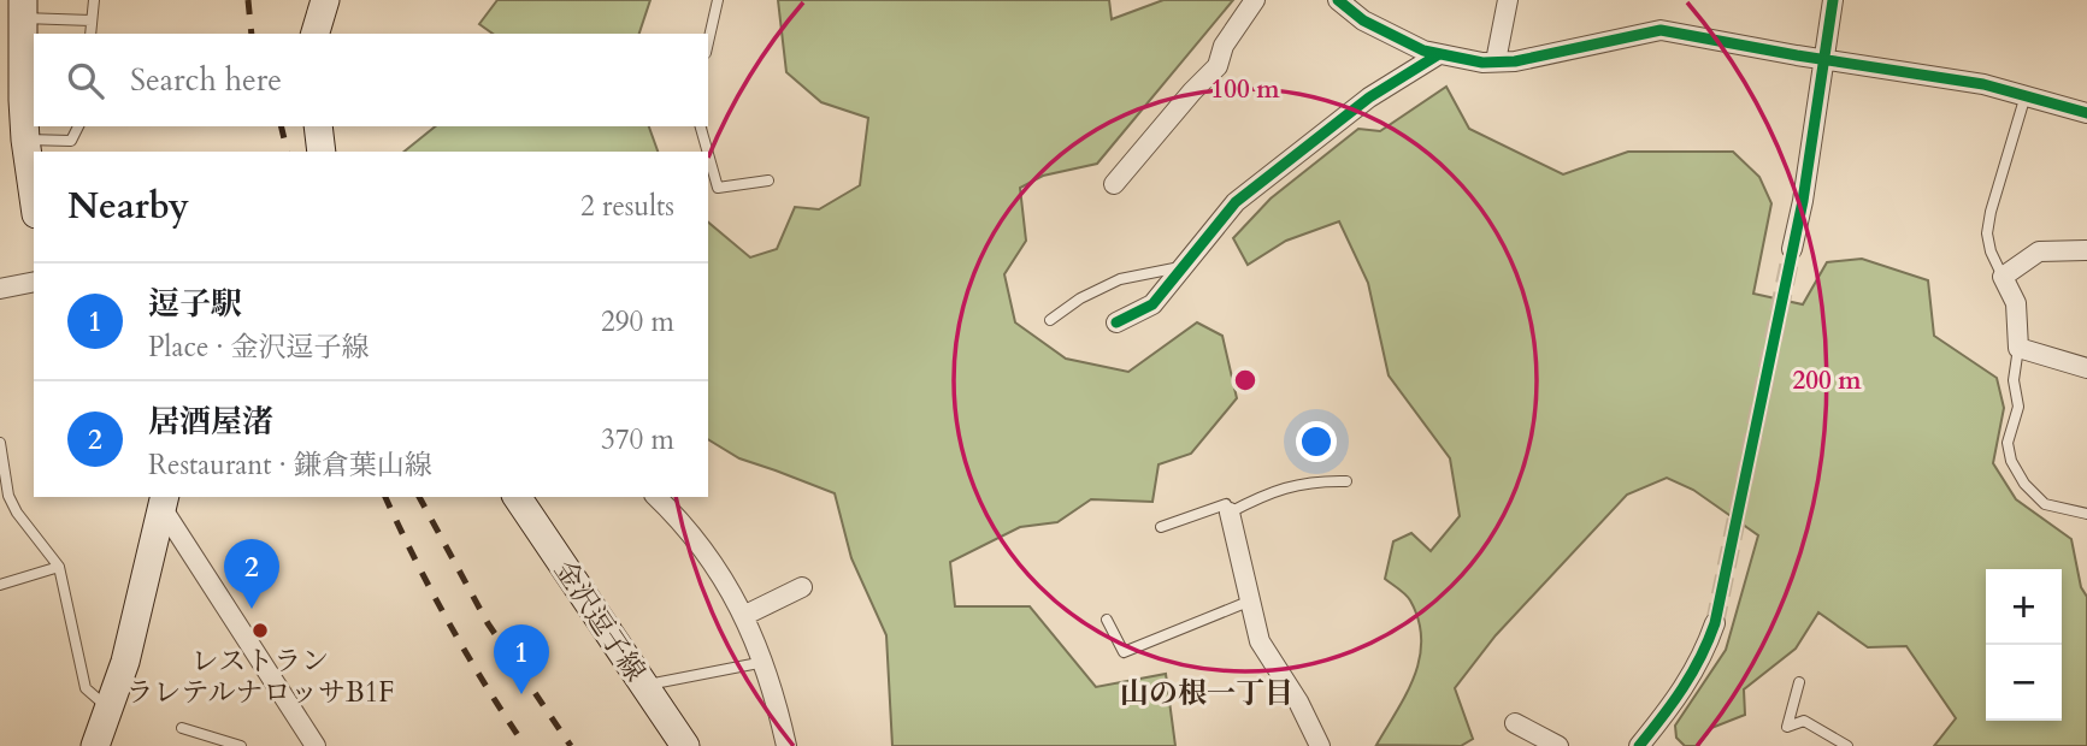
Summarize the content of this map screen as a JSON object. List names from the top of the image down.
{
  "streets": {
    "main road": ["金沢逗子線"]
  },
  "districts": ["山の根一丁目"],
  "places": ["レストラン ラレテルナロッサB1F"],
  "page": {
    "search": "Search here",
    "heading": ["Nearby", "2 results"],
    "list": [
      {
        "mark": "1",
        "name": "逗子駅",
        "note": "Place · 金沢逗子線",
        "value": "290 m"
      },
      {
        "mark": "2",
        "name": "居酒屋渚",
        "note": "Restaurant · 鎌倉葉山線",
        "value": "370 m"
      }
    ],
    "pins": ["2", "1"],
    "map_buttons": ["+", "−"]
  },
  "rings": ["100 m", "200 m"]
}
